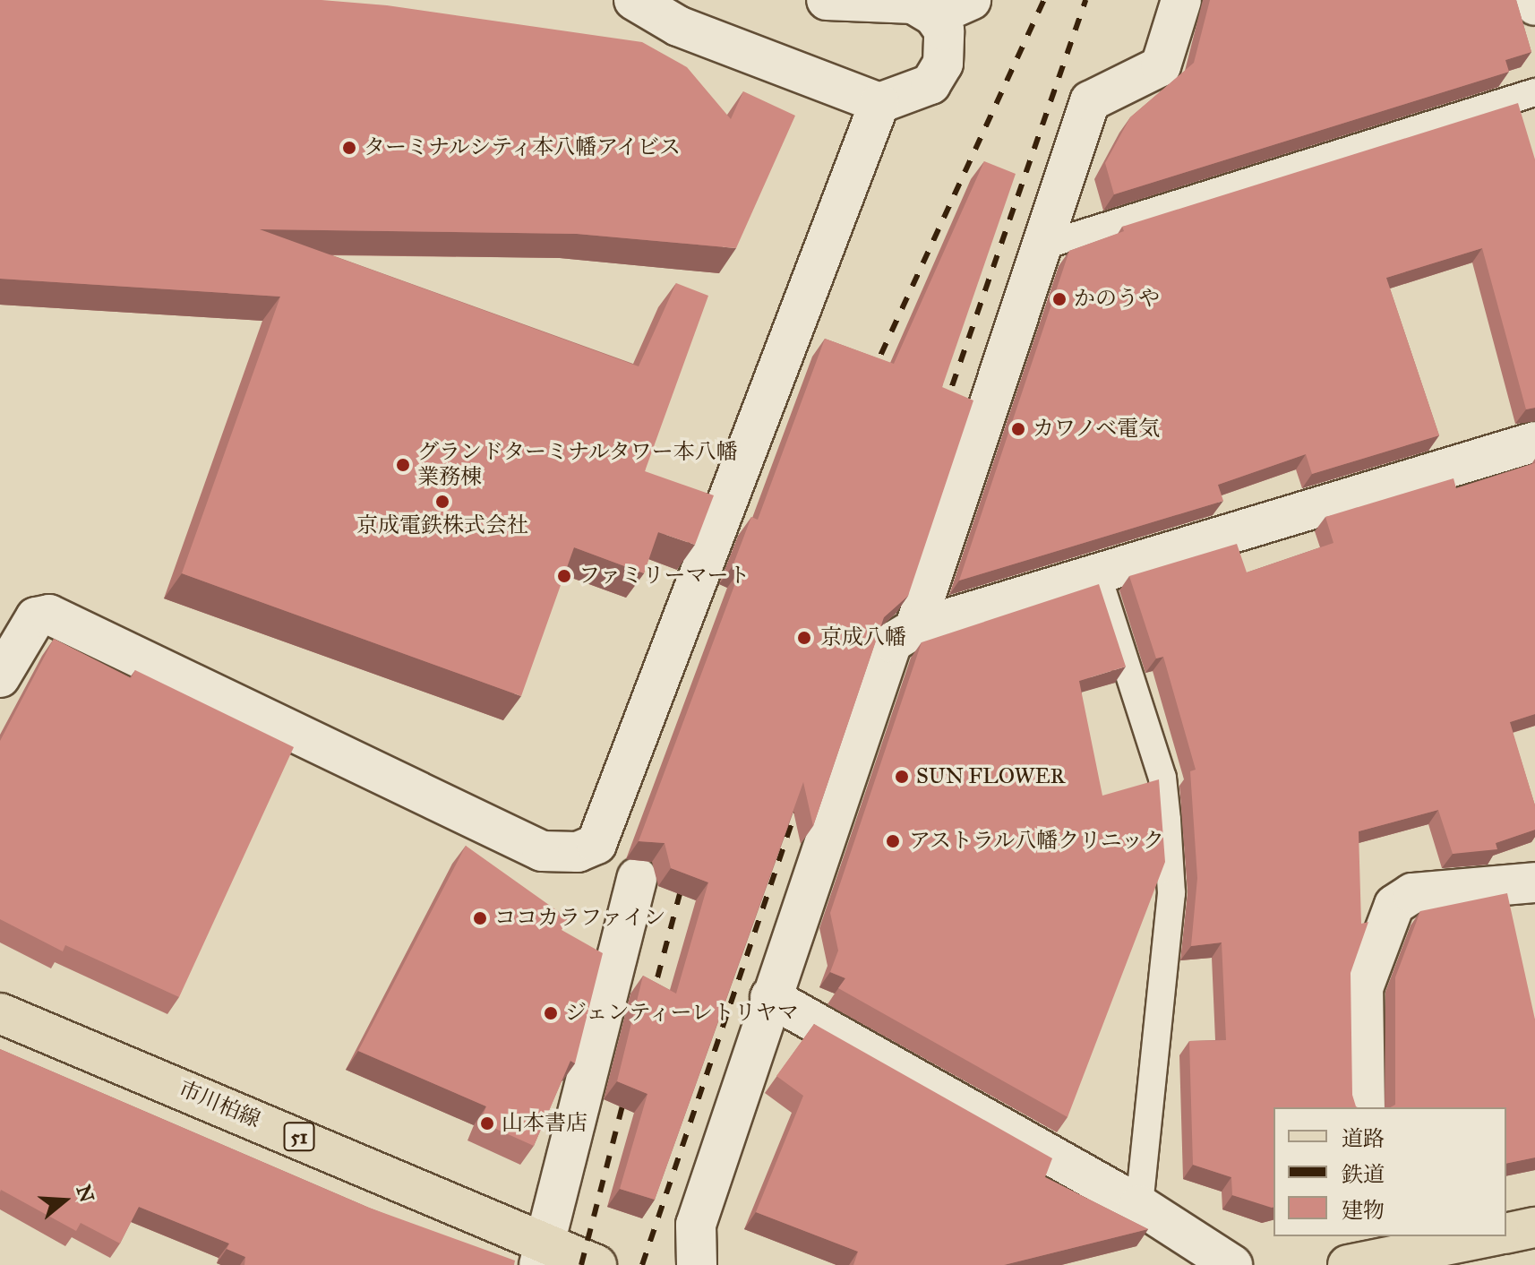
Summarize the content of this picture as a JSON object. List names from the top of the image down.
{
  "streets": {
    "main road": ["市川柏線", "51"]
  },
  "places": [
    "ターミナルシティ本八幡アイビス",
    "かのうや",
    "カワノベ電気",
    "グランドターミナルタワー本八幡 業務棟",
    "京成電鉄株式会社",
    "ファミリーマート",
    "京成八幡",
    "SUN FLOWER",
    "アストラル八幡クリニック",
    "ココカラファイン",
    "ジェンティーレトリヤマ",
    "山本書店"
  ],
  "legend": ["道路", "鉄道", "建物"],
  "north": "right"
}
